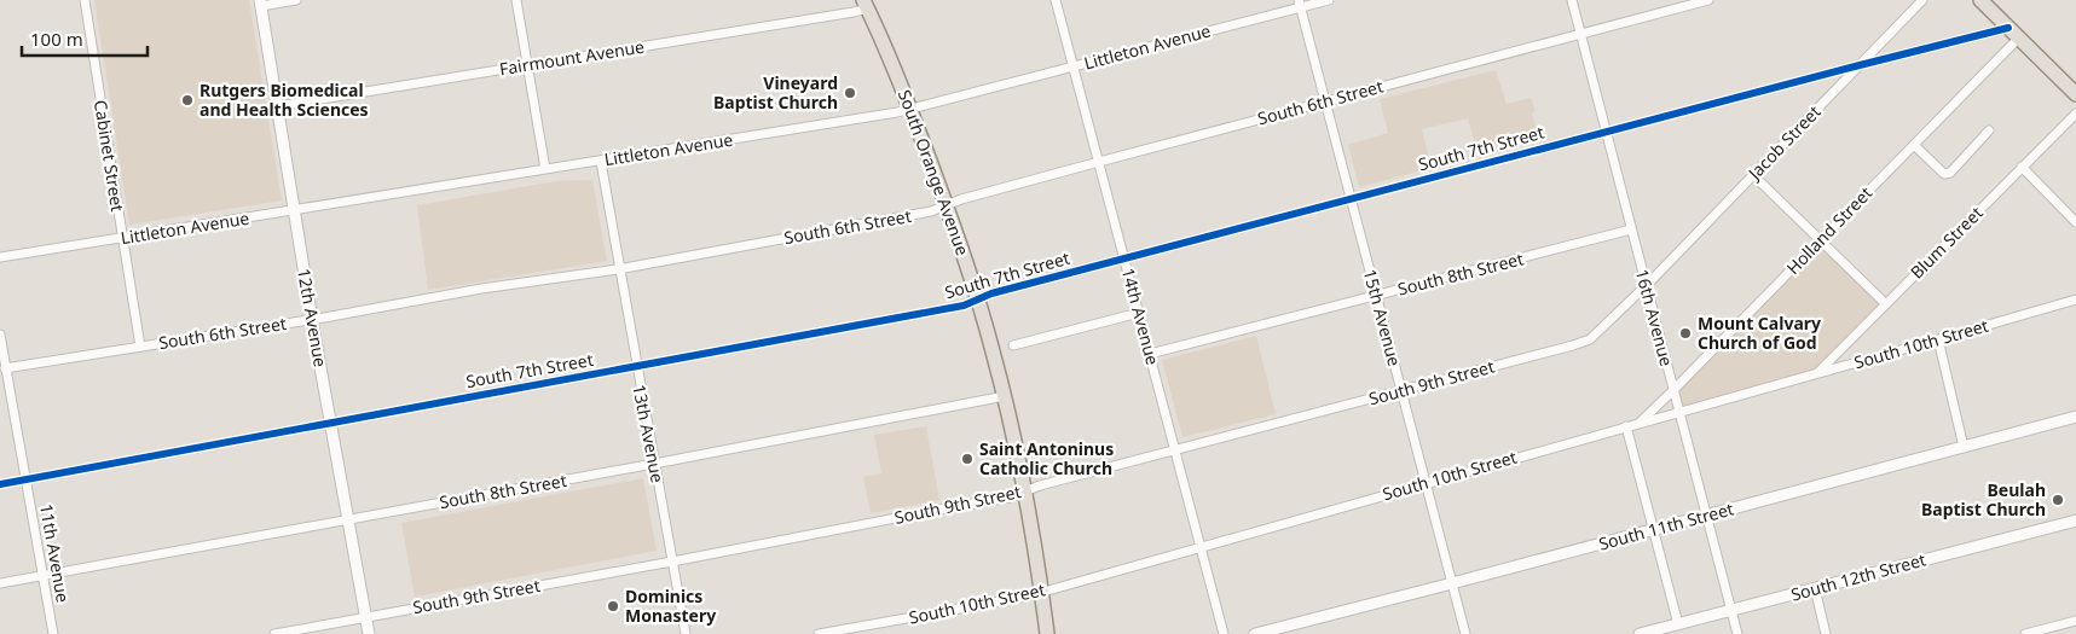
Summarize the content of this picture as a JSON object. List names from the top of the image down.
{
  "streets": {
    "main road": ["South Orange Avenue"],
    "street": [
      "Littleton Avenue",
      "Fairmount Avenue",
      "South 6th Street",
      "Jacob Street",
      "South 7th Street",
      "Cabinet Street",
      "Holland Street",
      "Blum Street",
      "South 8th Street",
      "14th Avenue",
      "12th Avenue",
      "15th Avenue",
      "16th Avenue",
      "South 10th Street",
      "South 9th Street",
      "13th Avenue",
      "South 11th Street",
      "11th Avenue",
      "South 12th Street"
    ]
  },
  "crossings": [
    ["Littleton Avenue", "Cabinet Street"],
    ["Littleton Avenue", "South Orange Avenue"],
    ["Littleton Avenue", "14th Avenue"],
    ["Littleton Avenue", "12th Avenue"],
    ["Littleton Avenue", "15th Avenue"],
    ["Littleton Avenue", "13th Avenue"],
    ["Fairmount Avenue", "South Orange Avenue"],
    ["Fairmount Avenue", "12th Avenue"],
    ["South 6th Street", "Cabinet Street"],
    ["South 6th Street", "South Orange Avenue"],
    ["South 6th Street", "14th Avenue"],
    ["South 6th Street", "12th Avenue"],
    ["South 6th Street", "15th Avenue"],
    ["South 6th Street", "16th Avenue"],
    ["South 6th Street", "13th Avenue"],
    ["South 6th Street", "11th Avenue"],
    ["Jacob Street", "South 7th Street"],
    ["Jacob Street", "16th Avenue"],
    ["Jacob Street", "South 9th Street"],
    ["South 7th Street", "South Orange Avenue"],
    ["South 7th Street", "Holland Street"],
    ["South 7th Street", "14th Avenue"],
    ["South 7th Street", "12th Avenue"],
    ["South 7th Street", "15th Avenue"],
    ["South 7th Street", "16th Avenue"],
    ["South 7th Street", "13th Avenue"],
    ["South 7th Street", "11th Avenue"],
    ["South Orange Avenue", "South 8th Street"],
    ["South Orange Avenue", "South 10th Street"],
    ["South Orange Avenue", "South 9th Street"],
    ["Holland Street", "16th Avenue"],
    ["Holland Street", "South 10th Street"],
    ["Blum Street", "South 10th Street"],
    ["South 8th Street", "14th Avenue"],
    ["South 8th Street", "12th Avenue"],
    ["South 8th Street", "15th Avenue"],
    ["South 8th Street", "16th Avenue"],
    ["South 8th Street", "13th Avenue"],
    ["South 8th Street", "11th Avenue"],
    ["14th Avenue", "South 10th Street"],
    ["14th Avenue", "South 9th Street"],
    ["12th Avenue", "South 9th Street"],
    ["15th Avenue", "South 10th Street"],
    ["15th Avenue", "South 9th Street"],
    ["15th Avenue", "South 11th Street"],
    ["16th Avenue", "South 10th Street"],
    ["16th Avenue", "South 9th Street"],
    ["16th Avenue", "South 11th Street"],
    ["16th Avenue", "South 12th Street"],
    ["South 9th Street", "13th Avenue"]
  ],
  "places": [
    "Vineyard Baptist Church",
    "Rutgers Biomedical and Health Sciences",
    "Mount Calvary Church of God",
    "Saint Antoninus Catholic Church",
    "Beulah Baptist Church",
    "Dominics Monastery"
  ],
  "scale_bar": "100 m"
}
